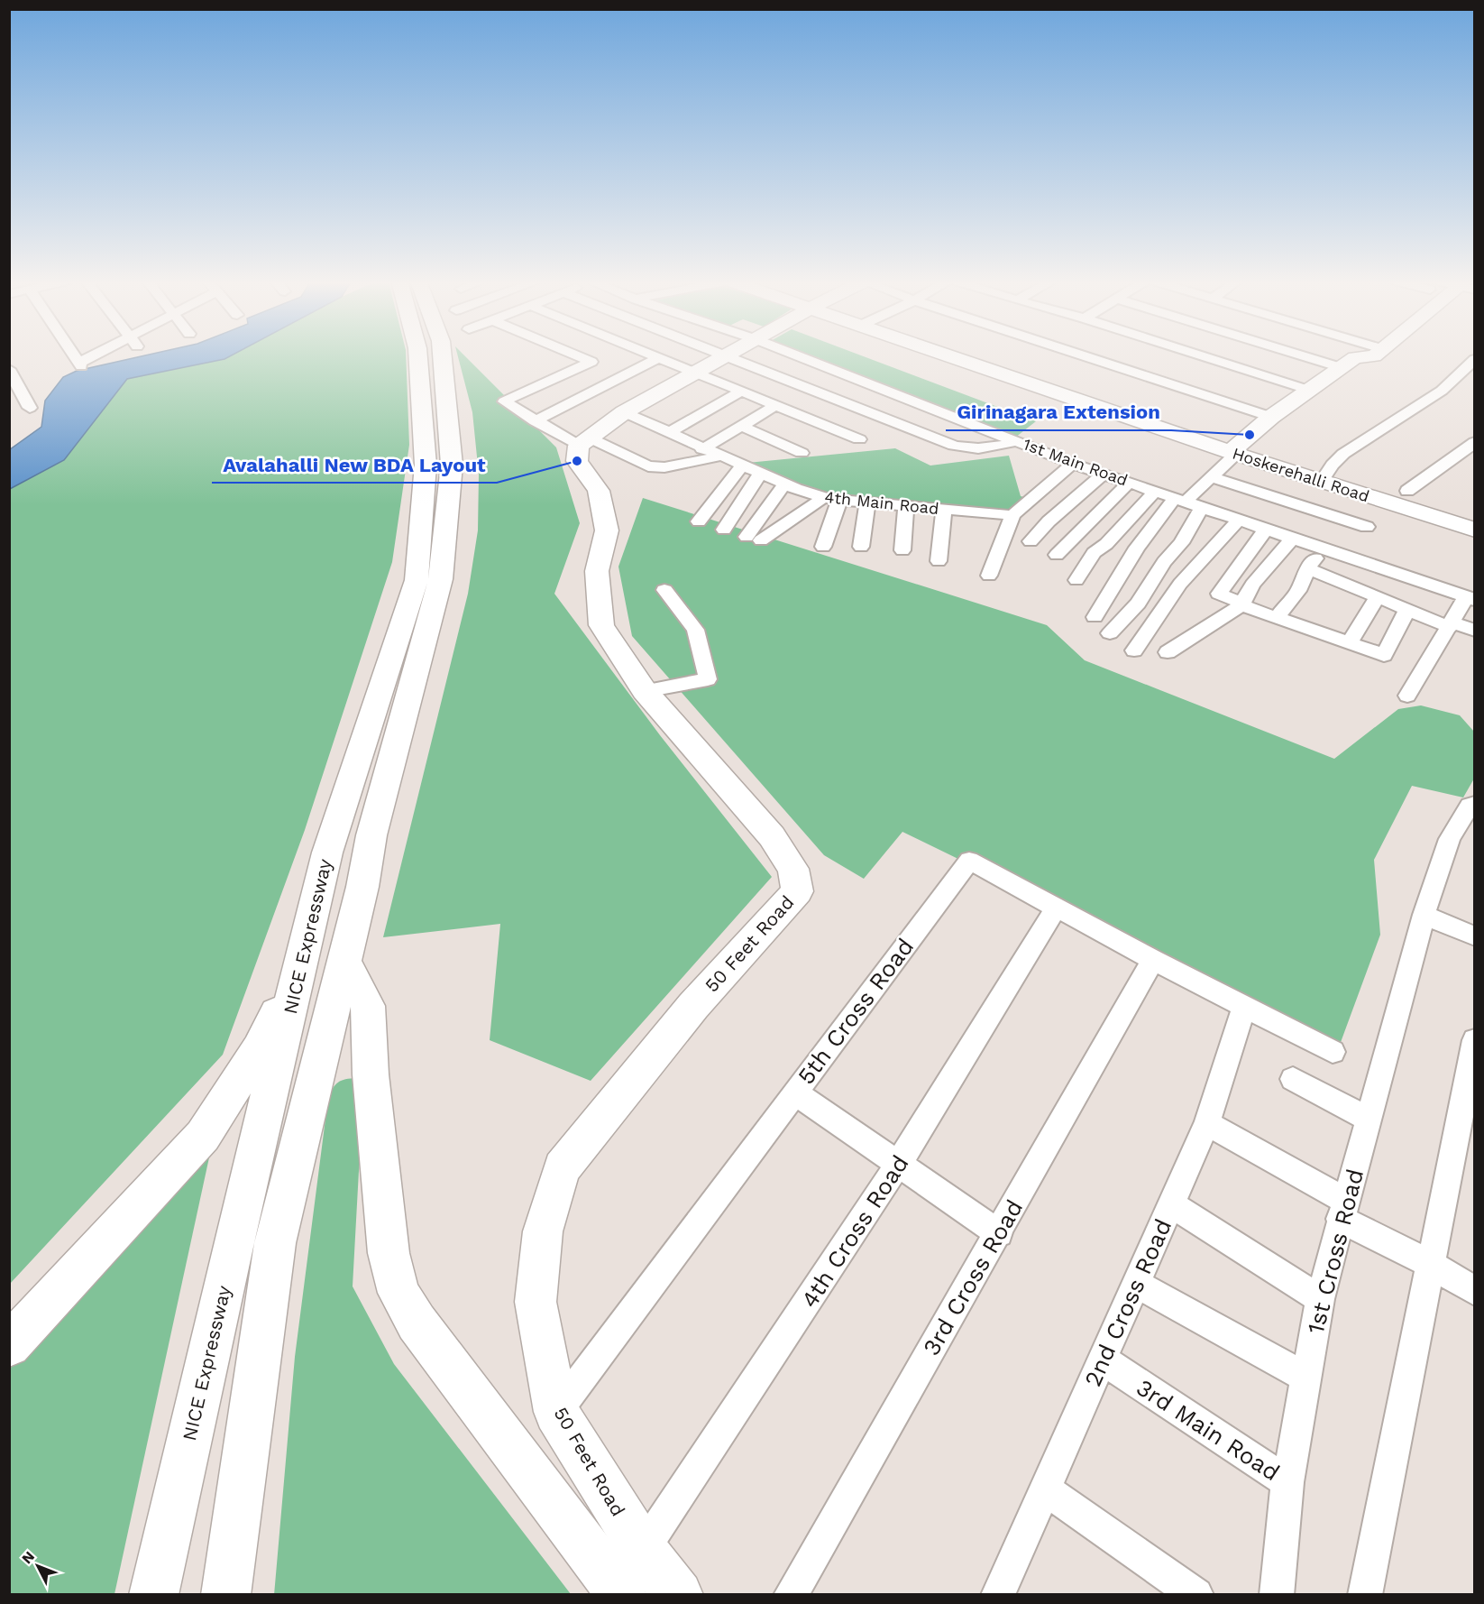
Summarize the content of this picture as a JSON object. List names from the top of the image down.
{
  "streets": {
    "main road": ["Hoskerehalli Road", "NICE Expressway", "50 Feet Road"],
    "street": [
      "1st Main Road",
      "4th Main Road",
      "5th Cross Road",
      "4th Cross Road",
      "1st Cross Road",
      "3rd Cross Road",
      "2nd Cross Road",
      "3rd Main Road"
    ]
  },
  "crossings": [
    ["50 Feet Road", "5th Cross Road"],
    ["50 Feet Road", "4th Cross Road"],
    ["5th Cross Road", "4th Cross Road"],
    ["5th Cross Road", "3rd Cross Road"],
    ["5th Cross Road", "2nd Cross Road"],
    ["1st Cross Road", "3rd Main Road"],
    ["2nd Cross Road", "3rd Main Road"]
  ],
  "places": ["Girinagara Extension", "Avalahalli New BDA Layout"],
  "north": "top left"
}
